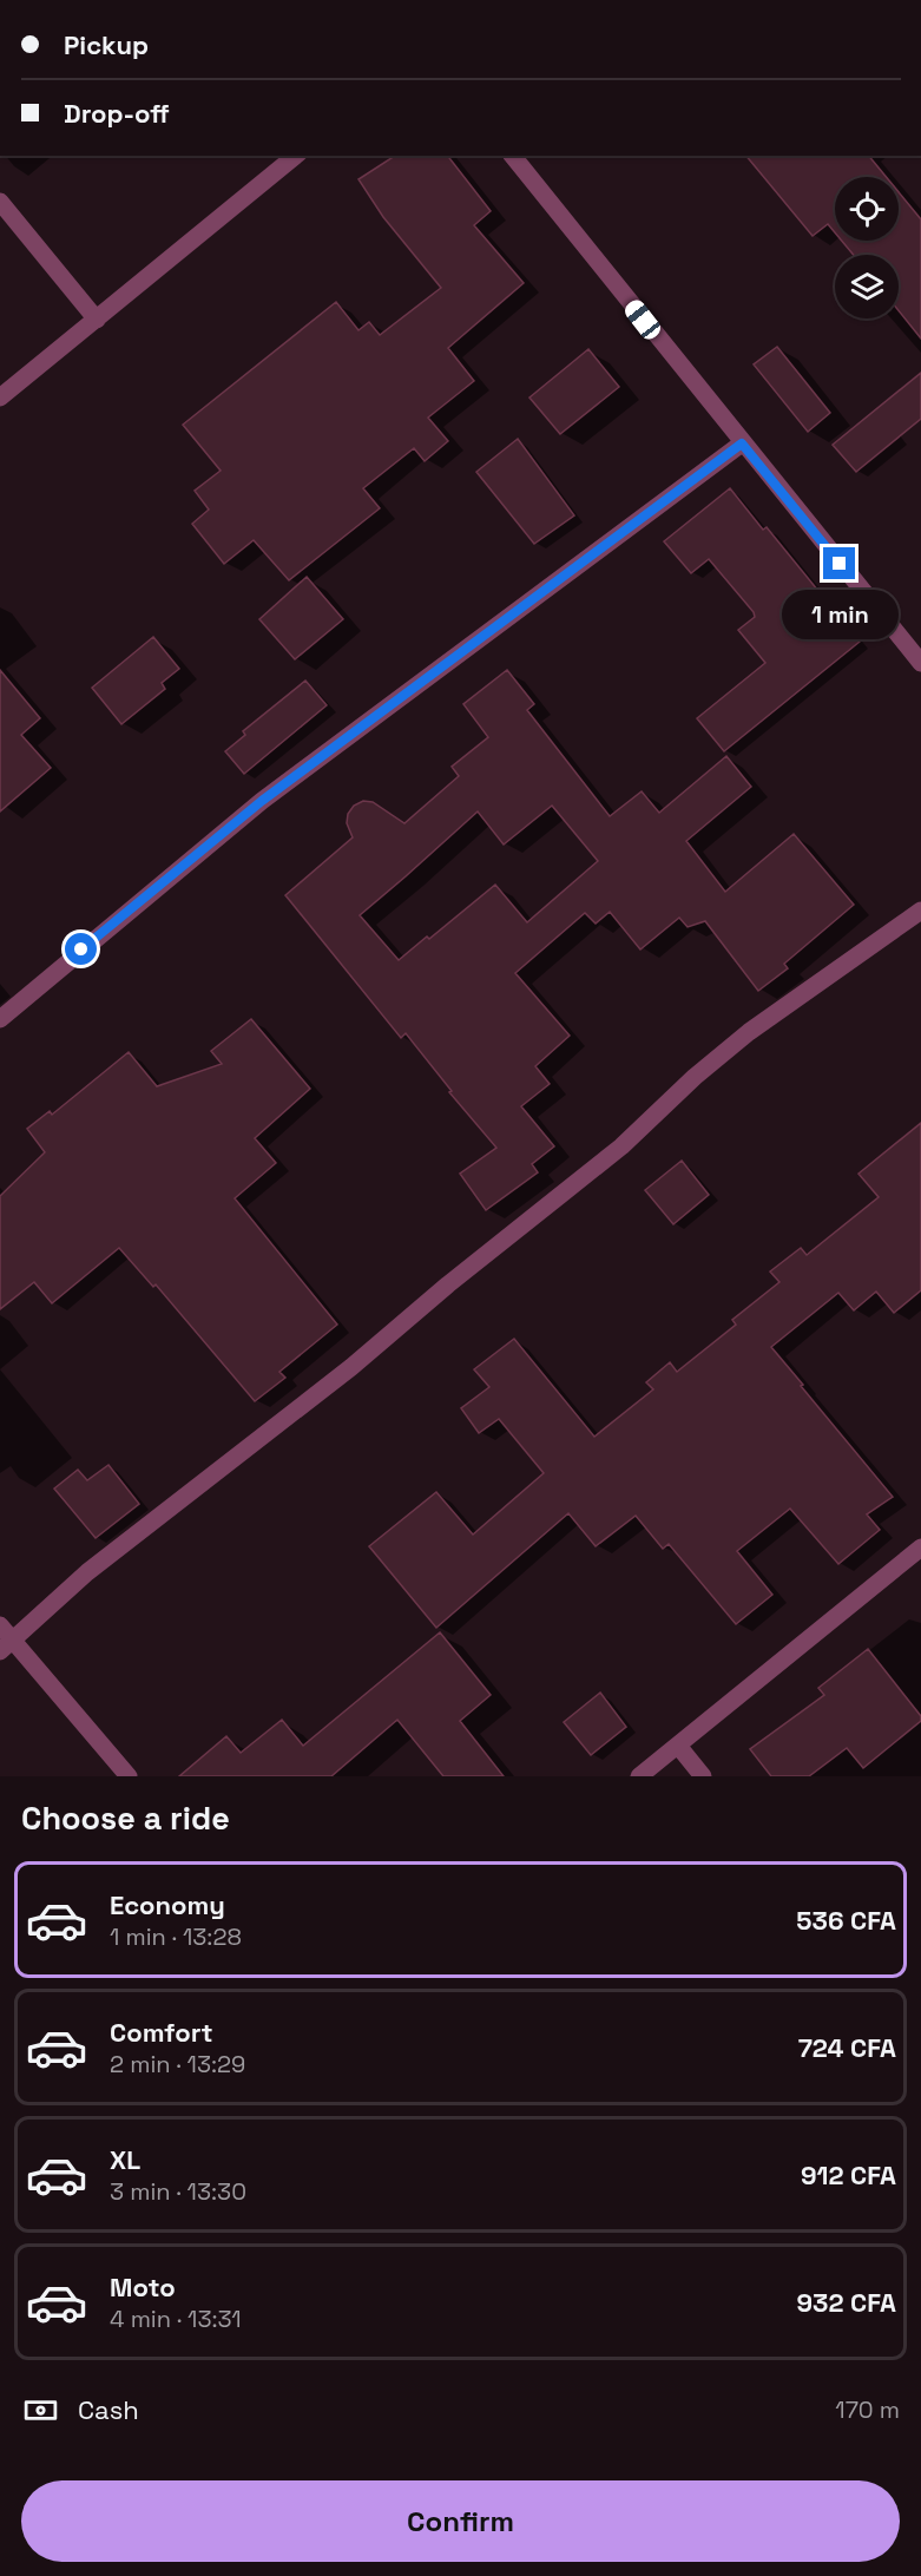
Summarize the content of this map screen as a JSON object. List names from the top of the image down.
{
  "page": {
    "banner": ["Pickup", "Drop-off"],
    "bubble": "1 min",
    "heading": "Choose a ride",
    "list": [
      {
        "name": "Economy",
        "note": "1 min · 13:28",
        "value": "536 CFA"
      },
      {
        "name": "Comfort",
        "note": "2 min · 13:29",
        "value": "724 CFA"
      },
      {
        "name": "XL",
        "note": "3 min · 13:30",
        "value": "912 CFA"
      },
      {
        "name": "Moto",
        "note": "4 min · 13:31",
        "value": "932 CFA"
      }
    ],
    "pay": ["Cash", "170 m"],
    "buttons": "Confirm"
  }
}
